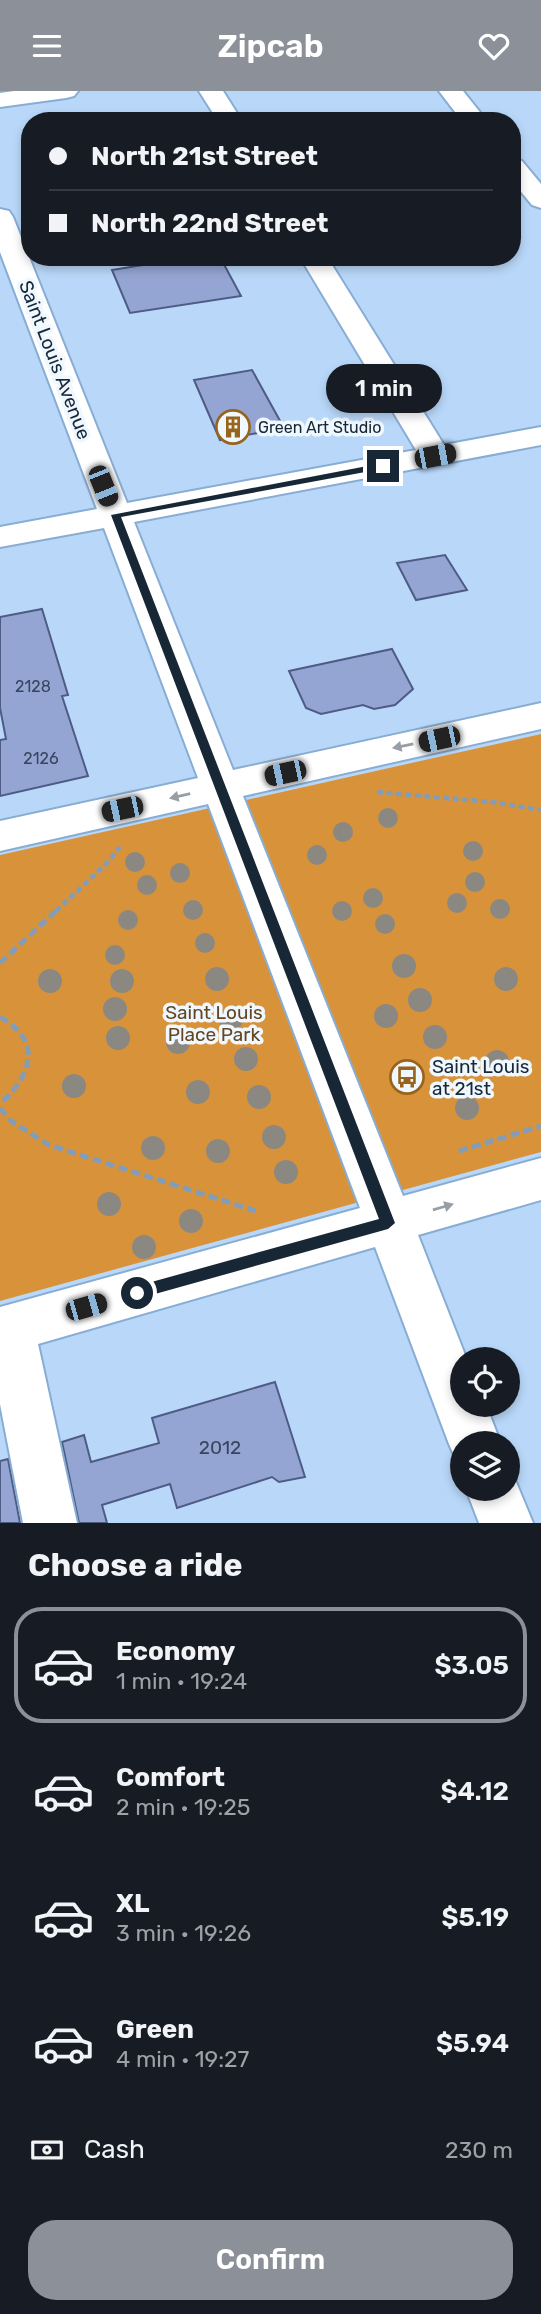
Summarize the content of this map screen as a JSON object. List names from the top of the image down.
{
  "streets": {
    "street": ["Saint Louis Avenue"]
  },
  "parks": ["Saint Louis Place Park"],
  "places": {
    "building": ["Green Art Studio"],
    "bus stop": ["Saint Louis at 21st"]
  },
  "house_numbers": ["2128", "2126", "2012"],
  "page": {
    "header": "Zipcab",
    "banner": ["North 21st Street", "North 22nd Street"],
    "bubble": "1 min",
    "heading": "Choose a ride",
    "list": [
      {
        "name": "Economy",
        "note": "1 min · 19:24",
        "value": "$3.05"
      },
      {
        "name": "Comfort",
        "note": "2 min · 19:25",
        "value": "$4.12"
      },
      {
        "name": "XL",
        "note": "3 min · 19:26",
        "value": "$5.19"
      },
      {
        "name": "Green",
        "note": "4 min · 19:27",
        "value": "$5.94"
      }
    ],
    "pay": ["Cash", "230 m"],
    "buttons": "Confirm"
  }
}
